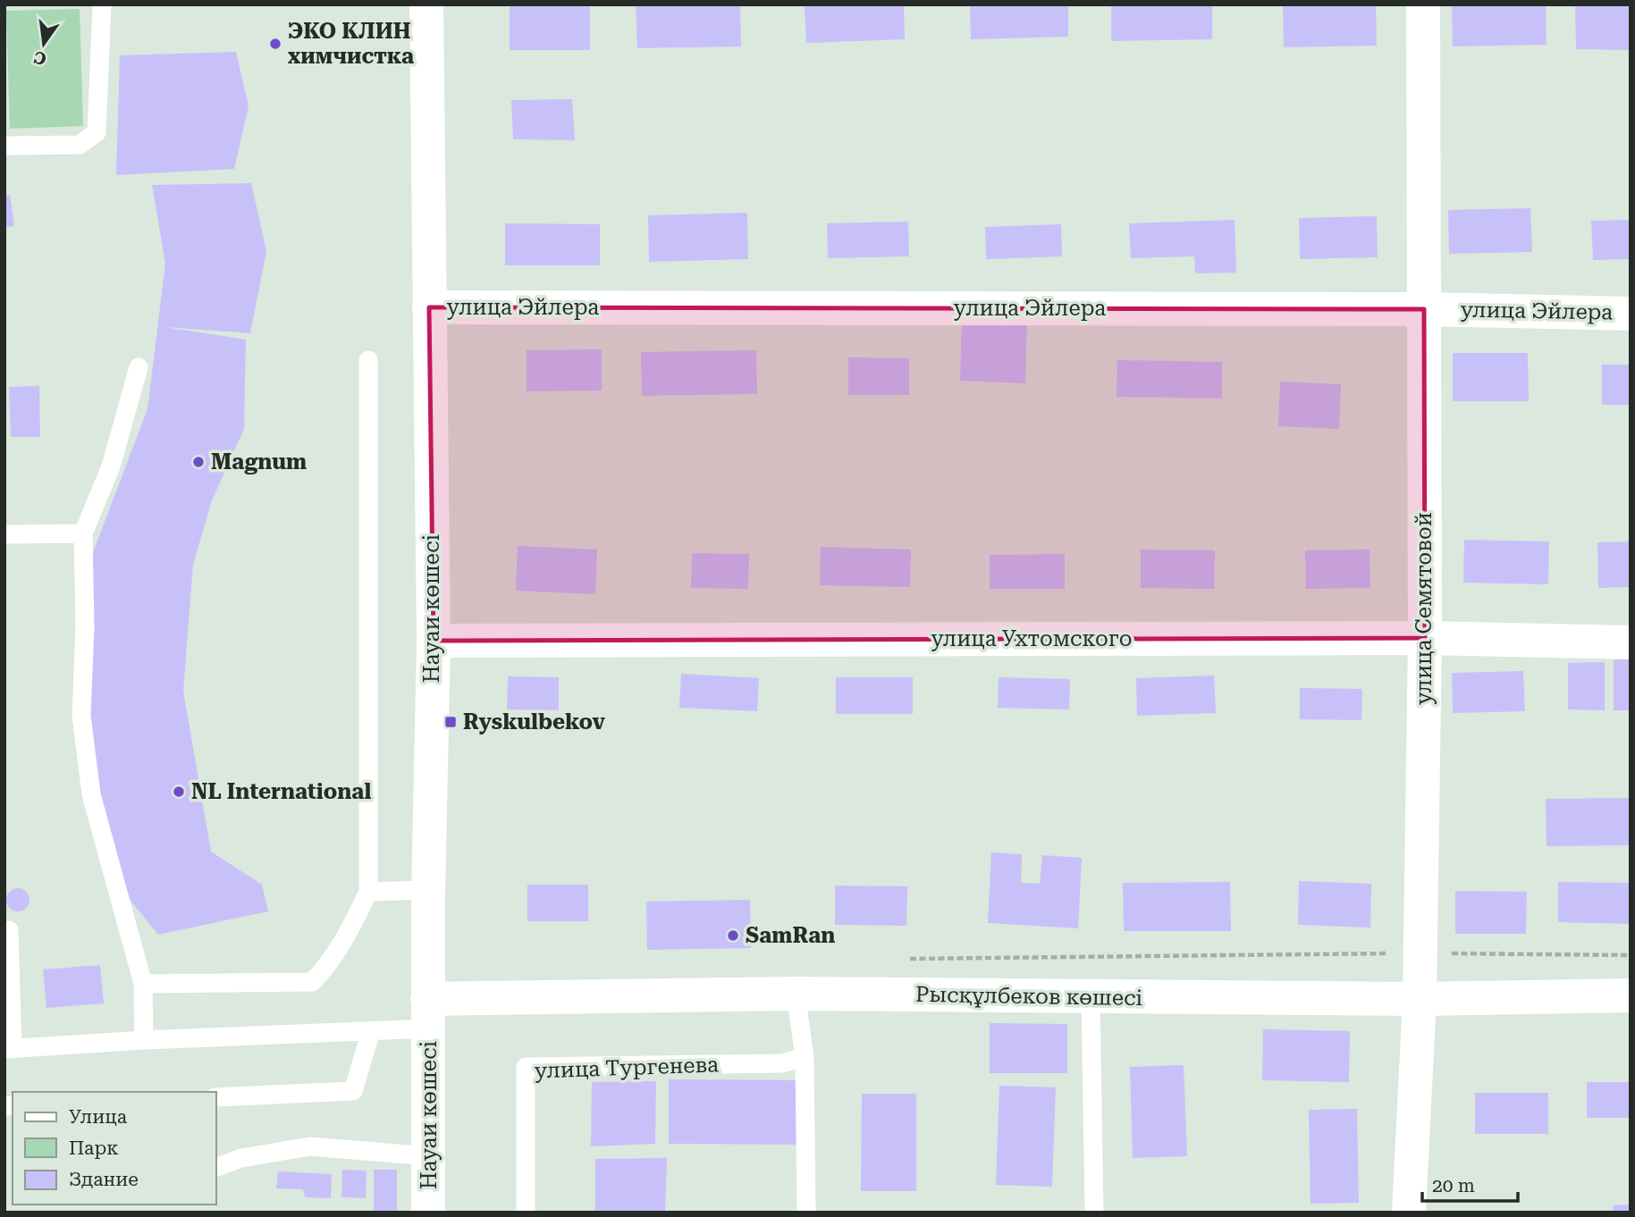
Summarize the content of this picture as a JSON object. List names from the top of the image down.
{
  "streets": {
    "street": [
      "улица Эйлера",
      "Науаи көшесі",
      "улица Семятовой",
      "улица Ухтомского",
      "Рысқұлбеков көшесі"
    ],
    "lane": ["улица Тургенева"]
  },
  "crossings": [
    ["улица Эйлера", "Науаи көшесі"],
    ["улица Эйлера", "улица Семятовой"],
    ["Науаи көшесі", "улица Ухтомского"],
    ["Науаи көшесі", "Рысқұлбеков көшесі"],
    ["улица Семятовой", "улица Ухтомского"],
    ["улица Семятовой", "Рысқұлбеков көшесі"]
  ],
  "places": {
    "other": [
      "ЭКО КЛИН химчистка",
      "Magnum",
      "NL International",
      "SamRan"
    ],
    "transit": ["Ryskulbekov"]
  },
  "legend": ["Улица", "Парк", "Здание"],
  "scale_bar": "20 m",
  "north": "bottom"
}
